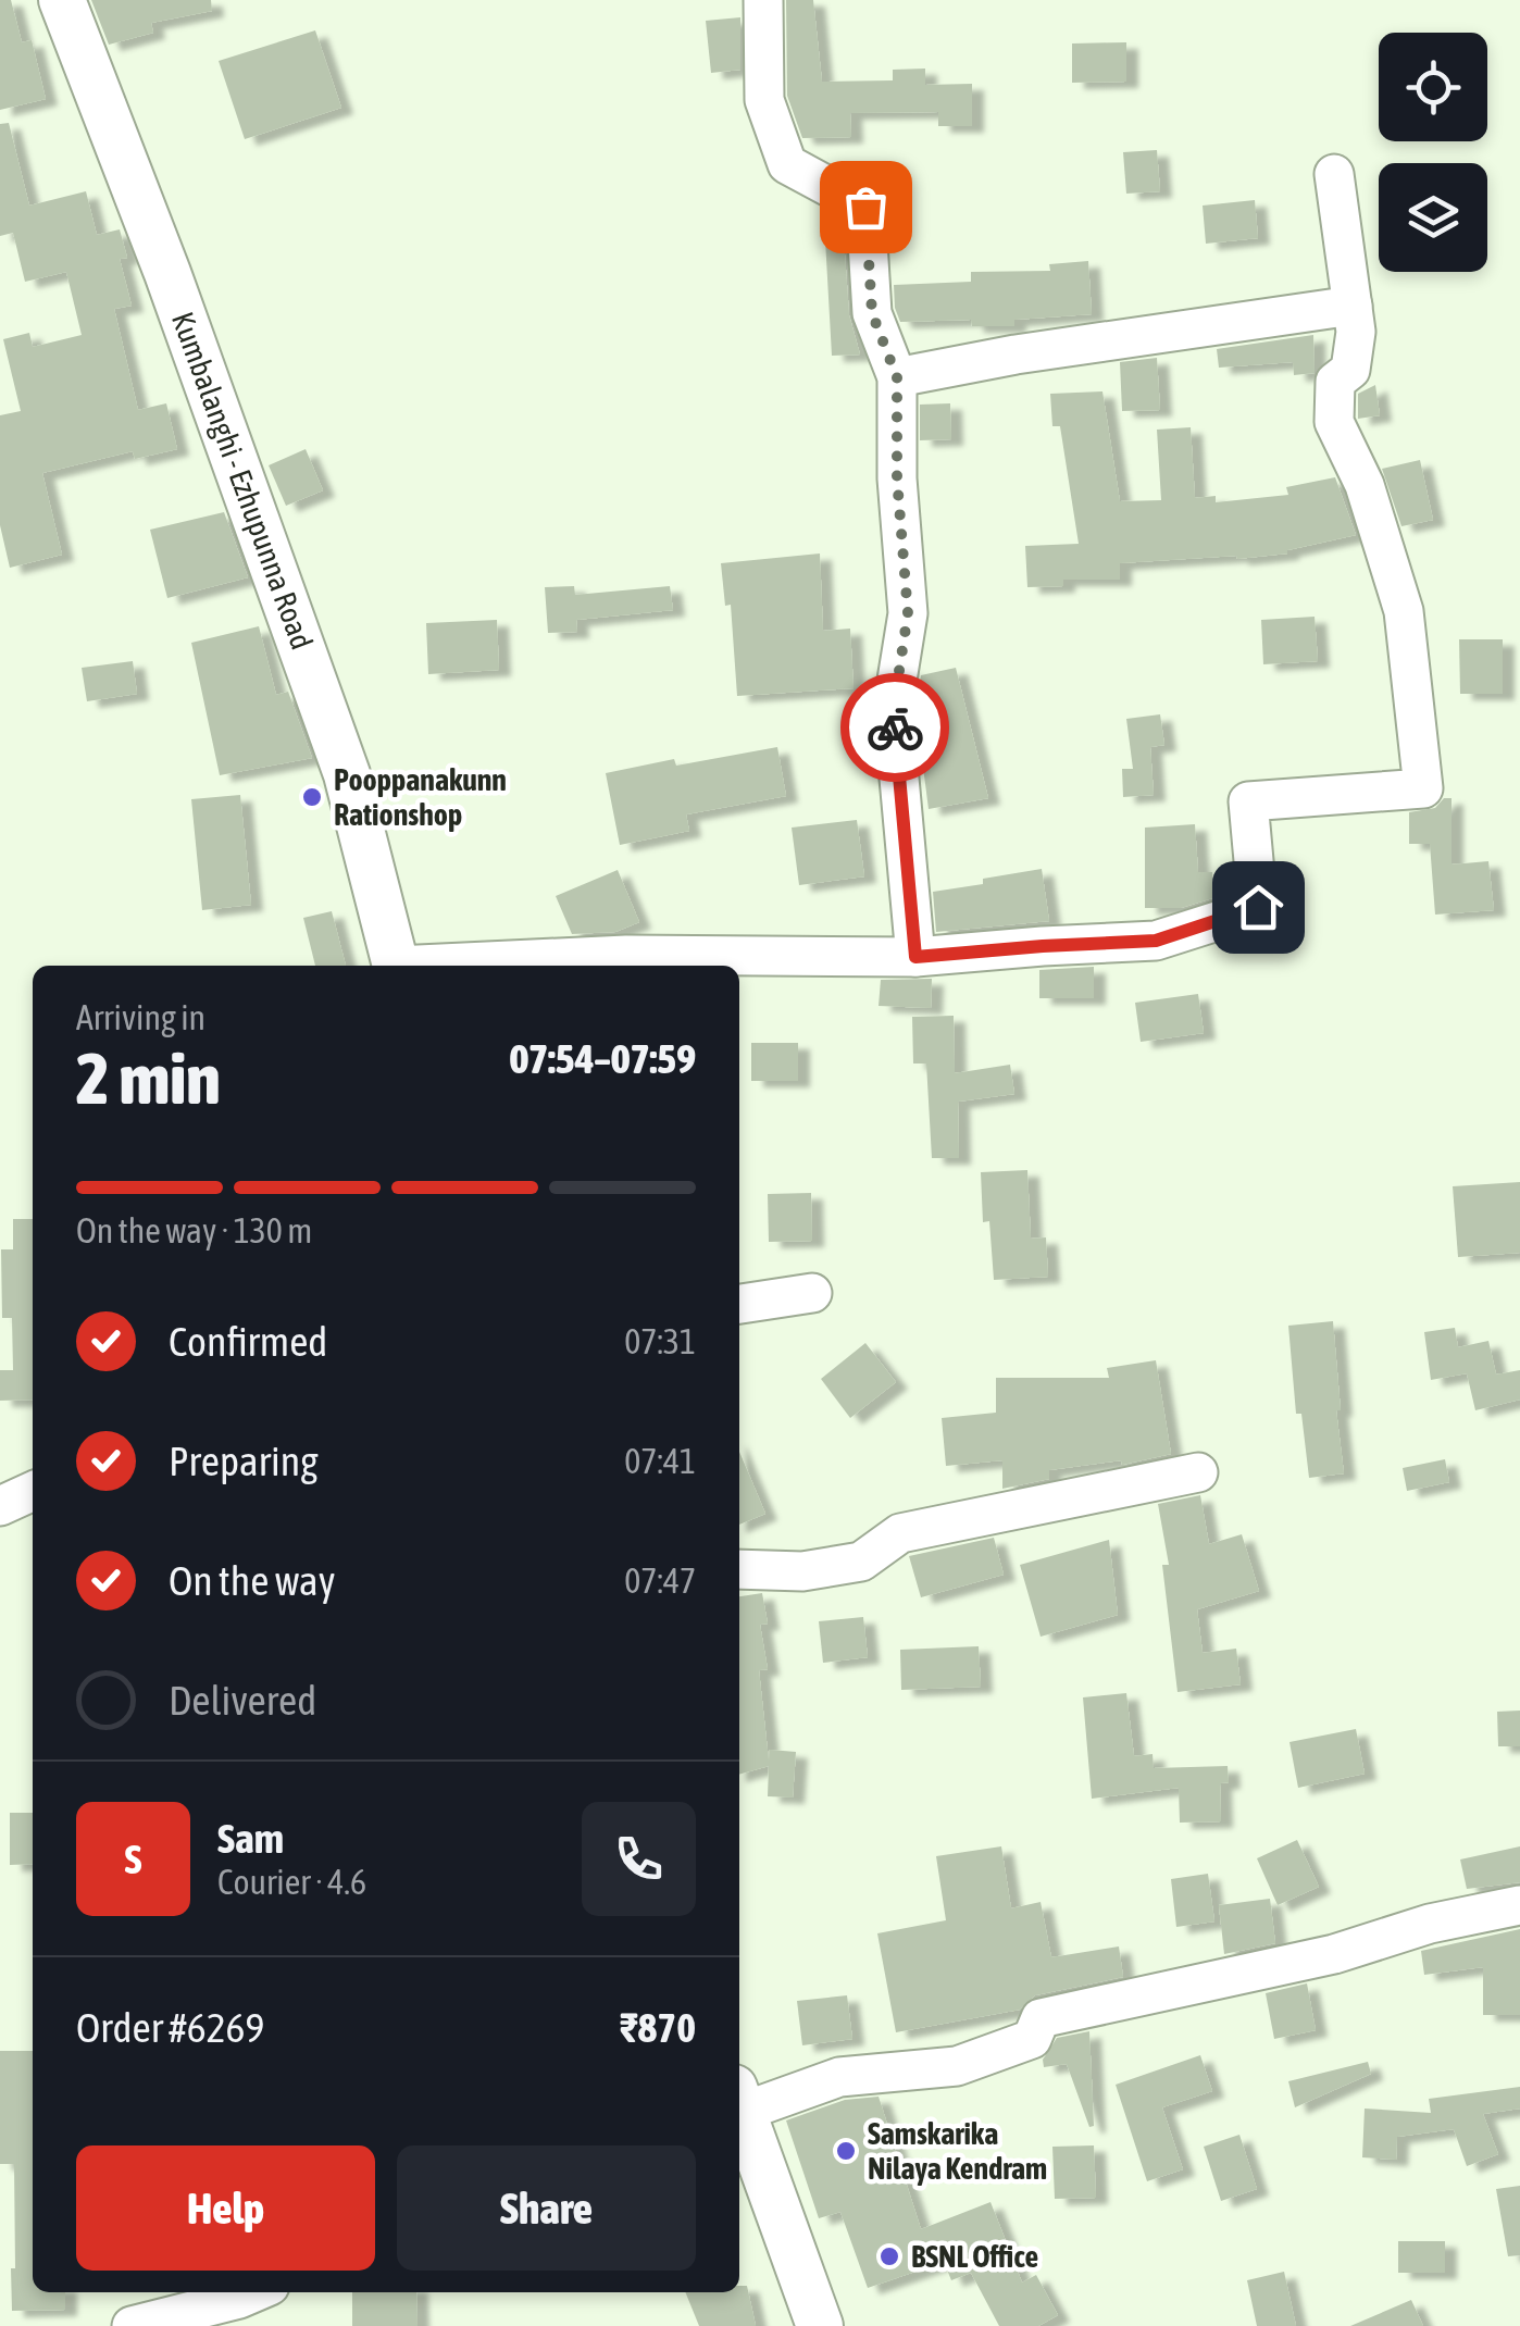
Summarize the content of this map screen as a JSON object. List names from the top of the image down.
{
  "streets": {
    "main road": ["Kumbalanghi - Ezhupunna Road"]
  },
  "places": ["Pooppanakunn Rationshop", "Samskarika Nilaya Kendram", "BSNL Office"],
  "page": {
    "heading": ["2 min", "Arriving in", "07:54–07:59"],
    "panel": [
      "Sam",
      "Courier · 4.6",
      "Order #6269",
      "₹870"
    ],
    "bar": "On the way · 130 m",
    "list": [
      ["Confirmed", "07:31"],
      ["Preparing", "07:41"],
      ["On the way", "07:47"],
      "Delivered"
    ],
    "round": "S",
    "buttons": ["Help", "Share"]
  }
}
